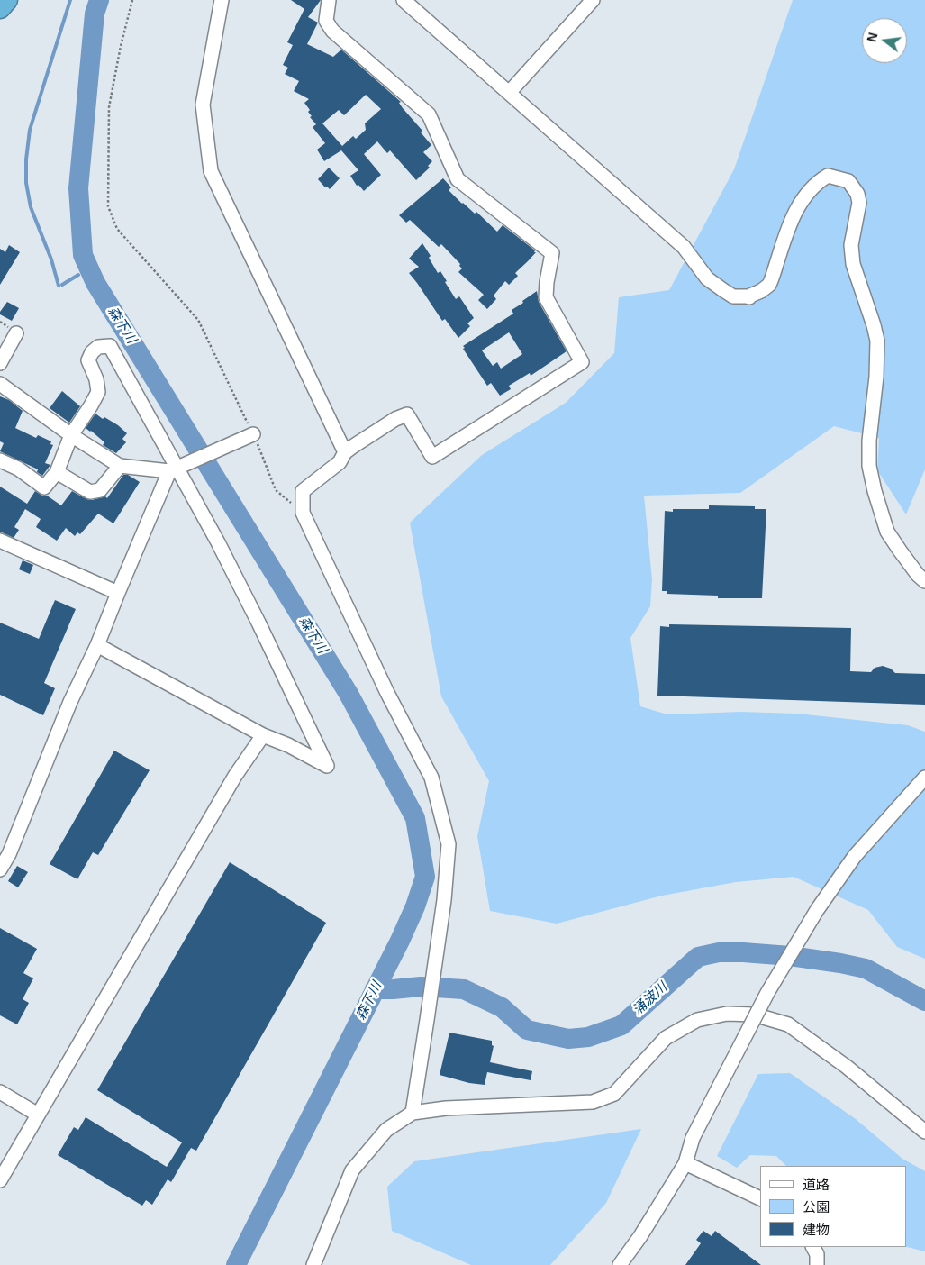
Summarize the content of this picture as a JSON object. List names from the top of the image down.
{
  "water": ["森下川", "涌波川"],
  "legend": ["道路", "公園", "建物"],
  "north": "left"
}
